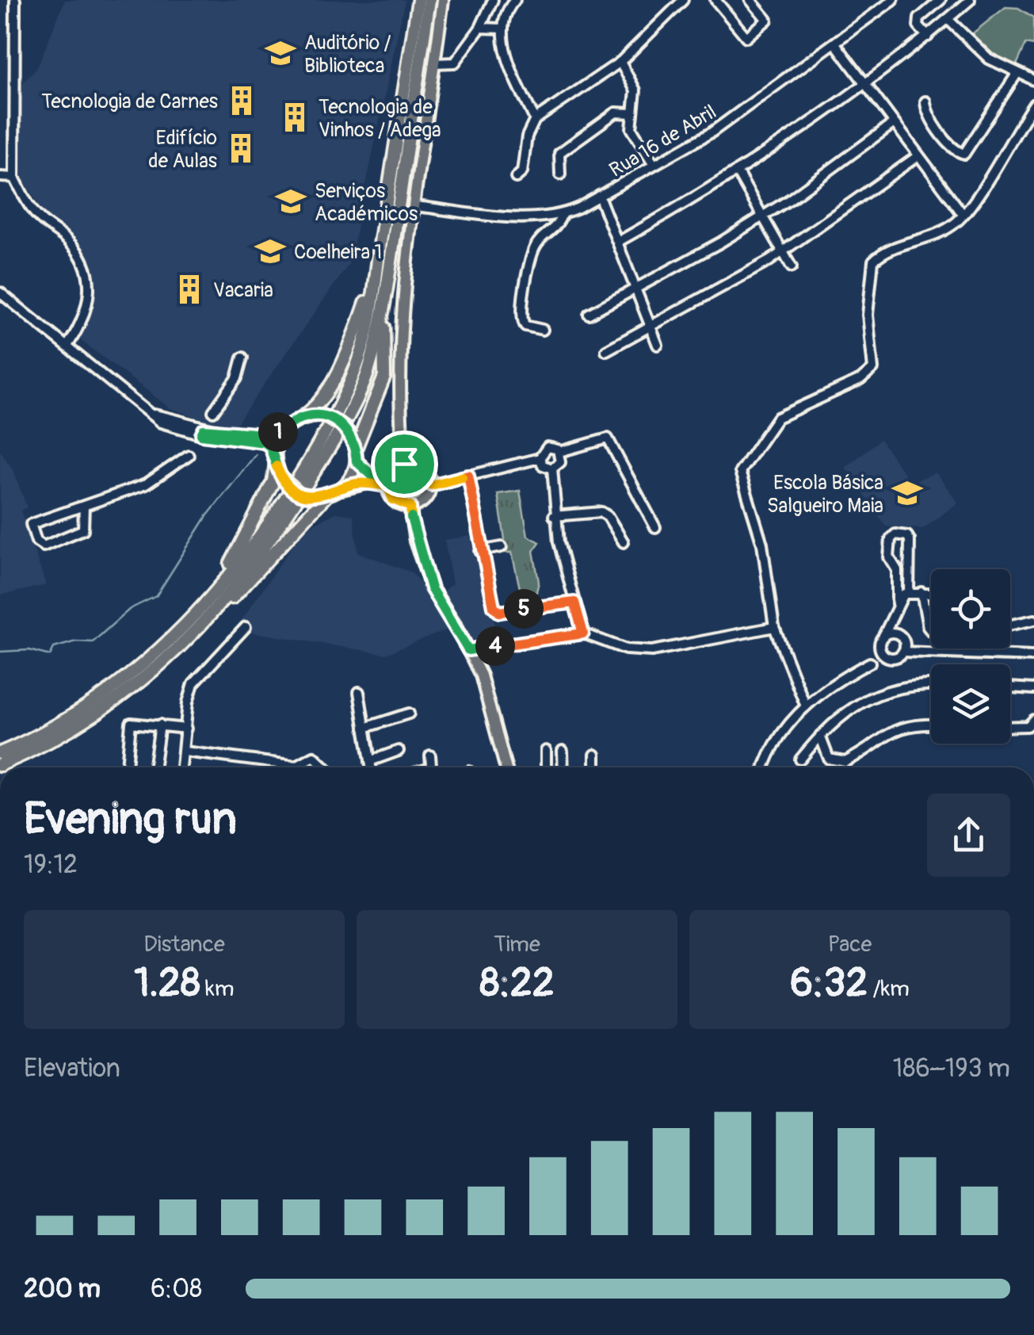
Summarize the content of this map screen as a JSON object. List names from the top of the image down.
{
  "streets": {
    "street": ["Rua 16 de Abril"]
  },
  "places": {
    "school or university": [
      "Auditório / Biblioteca",
      "Serviços Académicos",
      "Coelheira 1",
      "Escola Básica Salgueiro Maia"
    ],
    "building": [
      "Tecnologia de Carnes",
      "Tecnologia de Vinhos / Adega",
      "Edifício de Aulas",
      "Vacaria"
    ]
  },
  "page": {
    "pins": ["1", "5", "4"],
    "heading": ["Evening run", "19:12"],
    "stats": [
      ["Distance", "1.28 km"],
      ["Time", "8:22"],
      ["Pace", "6:32 /km"]
    ],
    "chart": ["Elevation", "186–193 m"],
    "list": [
      {
        "name": "200 m",
        "note": "6:08"
      }
    ]
  }
}
